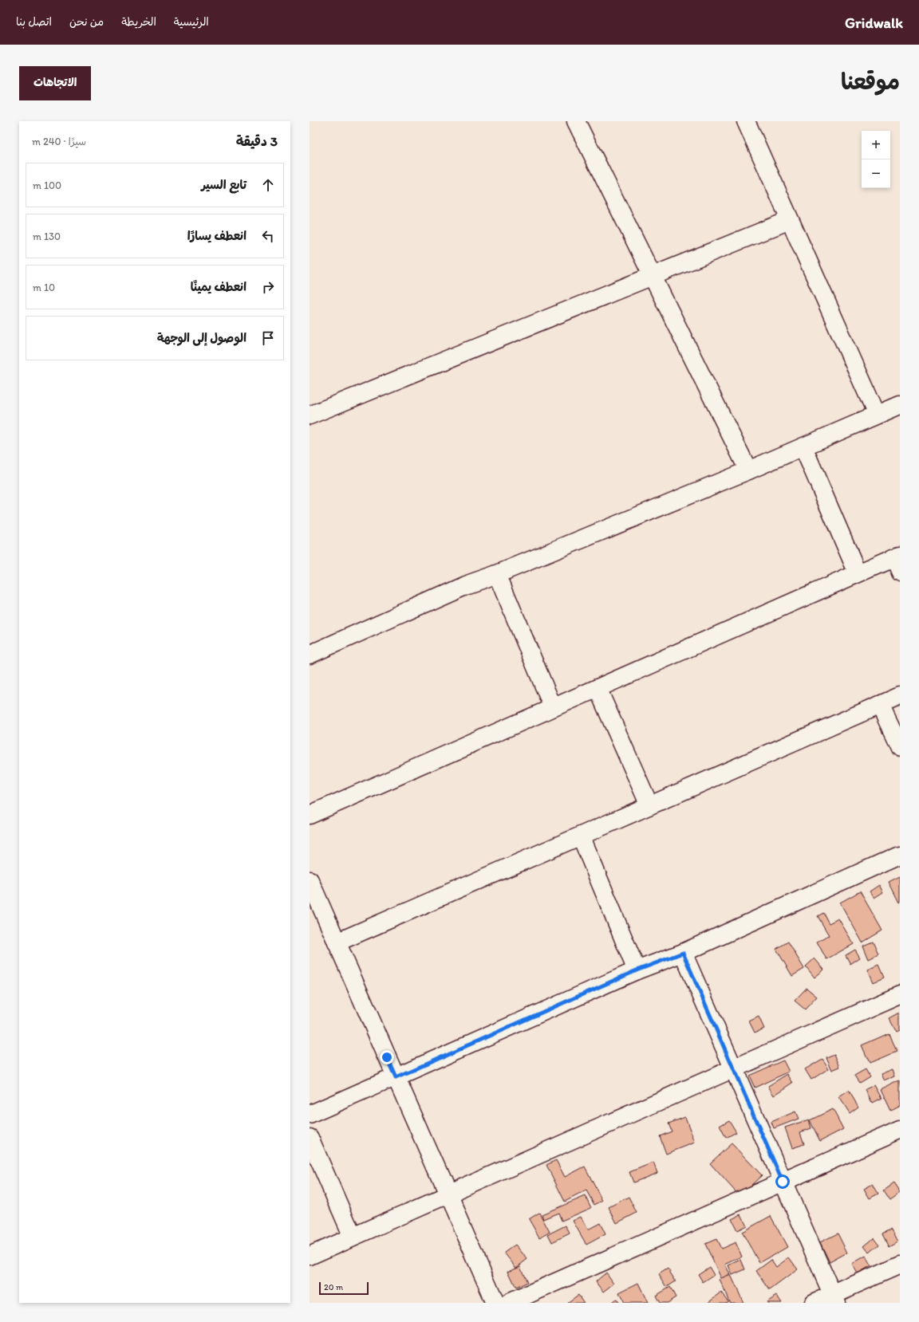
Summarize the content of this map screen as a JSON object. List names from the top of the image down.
{
  "scale_bar": "20 m",
  "page": {
    "header": "Gridwalk",
    "nav": [
      "الرئيسية",
      "الخريطة",
      "من نحن",
      "اتصل بنا"
    ],
    "title": "موقعنا",
    "buttons": "الاتجاهات",
    "heading": ["3 دقيقة", "سيرًا · 240 m"],
    "map_buttons": ["+", "−"],
    "list": [
      ["تابع السير", "100 m"],
      ["انعطف يسارًا", "130 m"],
      ["انعطف يمينًا", "10 m"],
      "الوصول إلى الوجهة"
    ],
    "scale": "20 m"
  }
}
